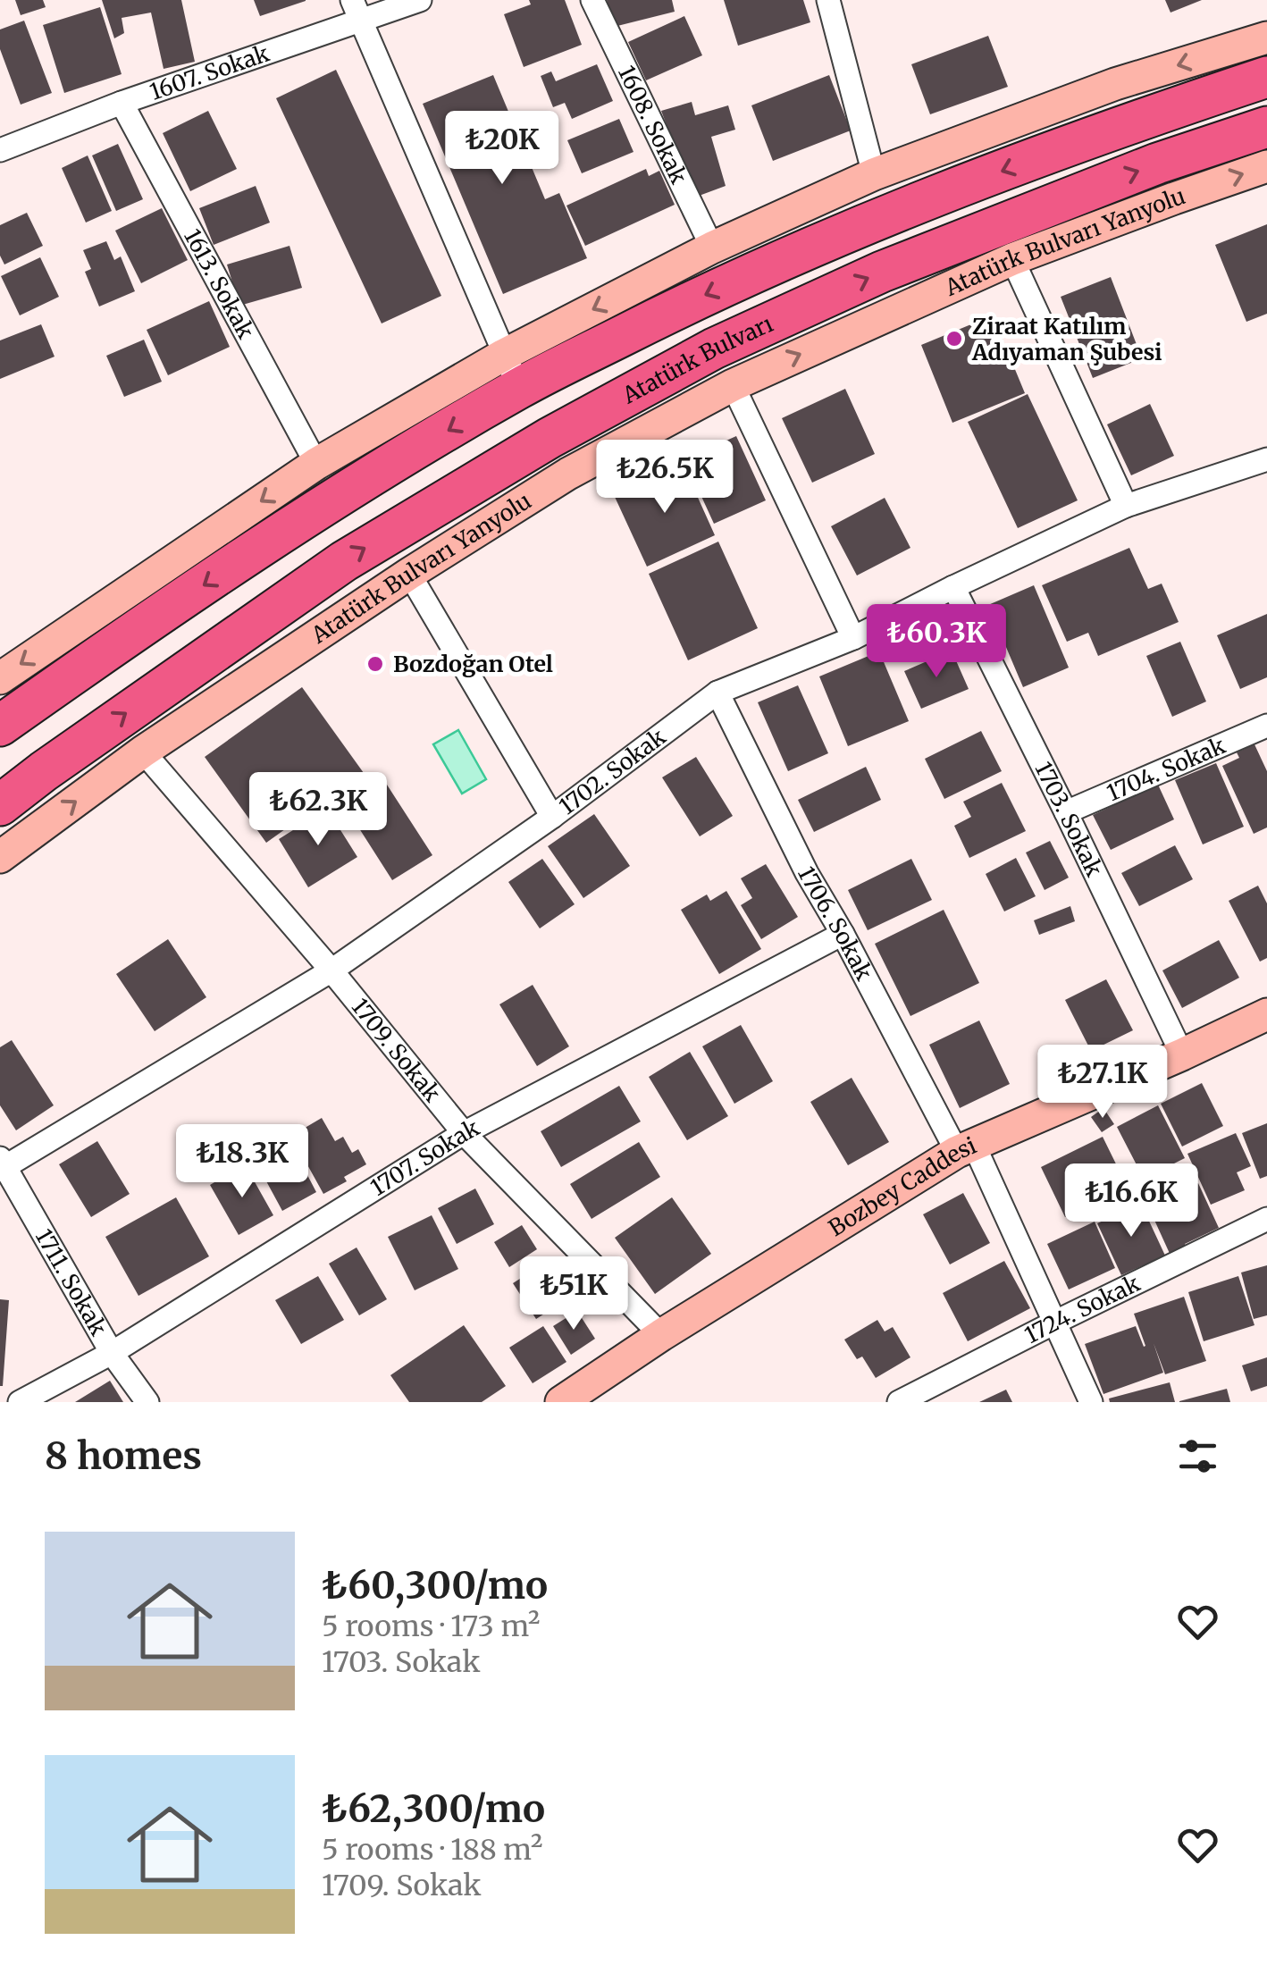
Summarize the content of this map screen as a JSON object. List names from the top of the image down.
{
  "streets": {
    "highway": ["Atatürk Bulvarı"],
    "street": [
      "1607. Sokak",
      "1608. Sokak",
      "Atatürk Bulvarı Yanyolu",
      "1613. Sokak",
      "1704. Sokak",
      "1702. Sokak",
      "1703. Sokak",
      "1706. Sokak",
      "1709. Sokak",
      "1707. Sokak",
      "Bozbey Caddesi",
      "1711. Sokak",
      "1724. Sokak"
    ]
  },
  "crossings": [
    ["1607. Sokak", "1613. Sokak"],
    ["Atatürk Bulvarı Yanyolu", "1709. Sokak"],
    ["1704. Sokak", "1703. Sokak"],
    ["1702. Sokak", "1703. Sokak"],
    ["1702. Sokak", "1706. Sokak"],
    ["1702. Sokak", "1709. Sokak"],
    ["1702. Sokak", "1711. Sokak"],
    ["1703. Sokak", "Bozbey Caddesi"],
    ["1706. Sokak", "1707. Sokak"],
    ["1706. Sokak", "Bozbey Caddesi"],
    ["1706. Sokak", "1724. Sokak"],
    ["1709. Sokak", "1707. Sokak"],
    ["1709. Sokak", "Bozbey Caddesi"],
    ["1707. Sokak", "1711. Sokak"]
  ],
  "places": ["Ziraat Katılım Adıyaman Şubesi", "Bozdoğan Otel"],
  "page": {
    "price": [
      "₺20K",
      "₺26.5K",
      "₺60.3K",
      "₺62.3K",
      "₺27.1K",
      "₺18.3K",
      "₺16.6K",
      "₺51K"
    ],
    "heading": "8 homes",
    "list": [
      {
        "name": "₺60,300/mo",
        "note": "5 rooms · 173 m² · 1703. Sokak"
      },
      {
        "name": "₺62,300/mo",
        "note": "5 rooms · 188 m² · 1709. Sokak"
      }
    ]
  }
}
